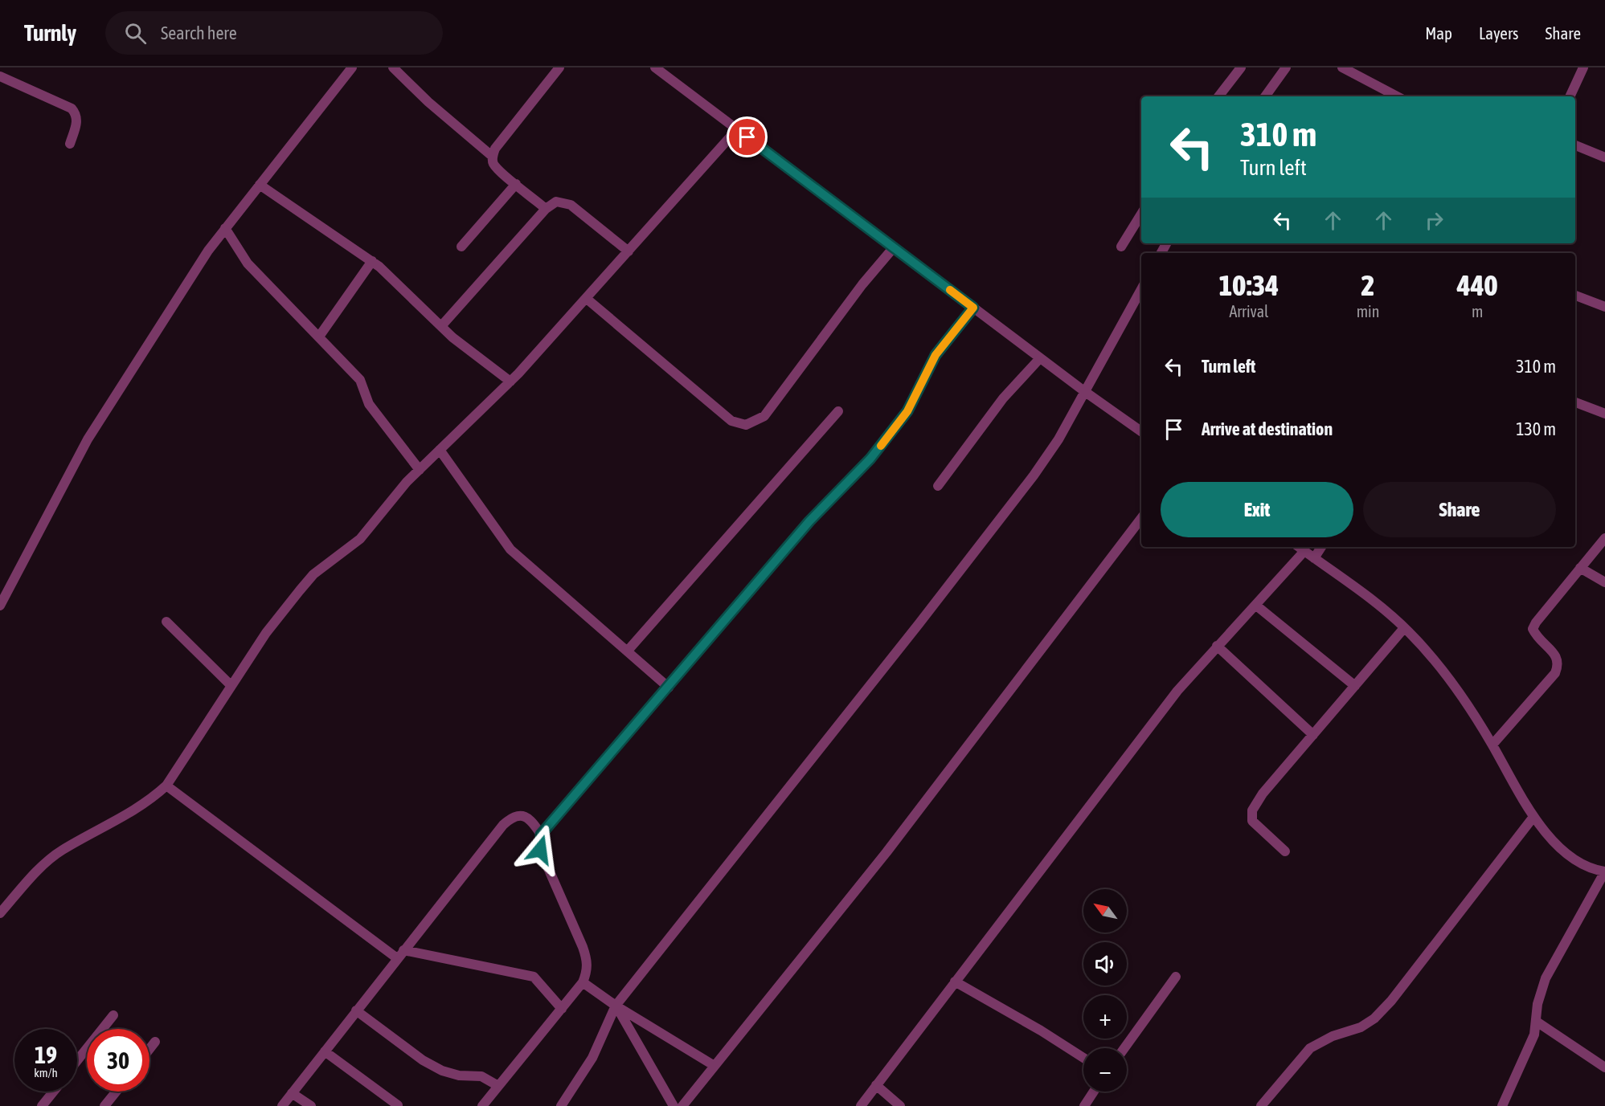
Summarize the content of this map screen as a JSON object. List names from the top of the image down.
{
  "north": "top left",
  "page": {
    "header": "Turnly",
    "search": "Search here",
    "nav": ["Map", "Layers", "Share"],
    "turn": ["310 m", "Turn left"],
    "eta": [
      "10:34",
      "Arrival",
      "2",
      "min",
      "440",
      "m"
    ],
    "list": [
      {
        "name": "Turn left",
        "value": "310 m"
      },
      {
        "name": "Arrive at destination",
        "value": "130 m"
      }
    ],
    "buttons": ["Exit", "Share"],
    "map_buttons": ["+", "−"],
    "speed": "19 km/h",
    "limit": "30"
  }
}
